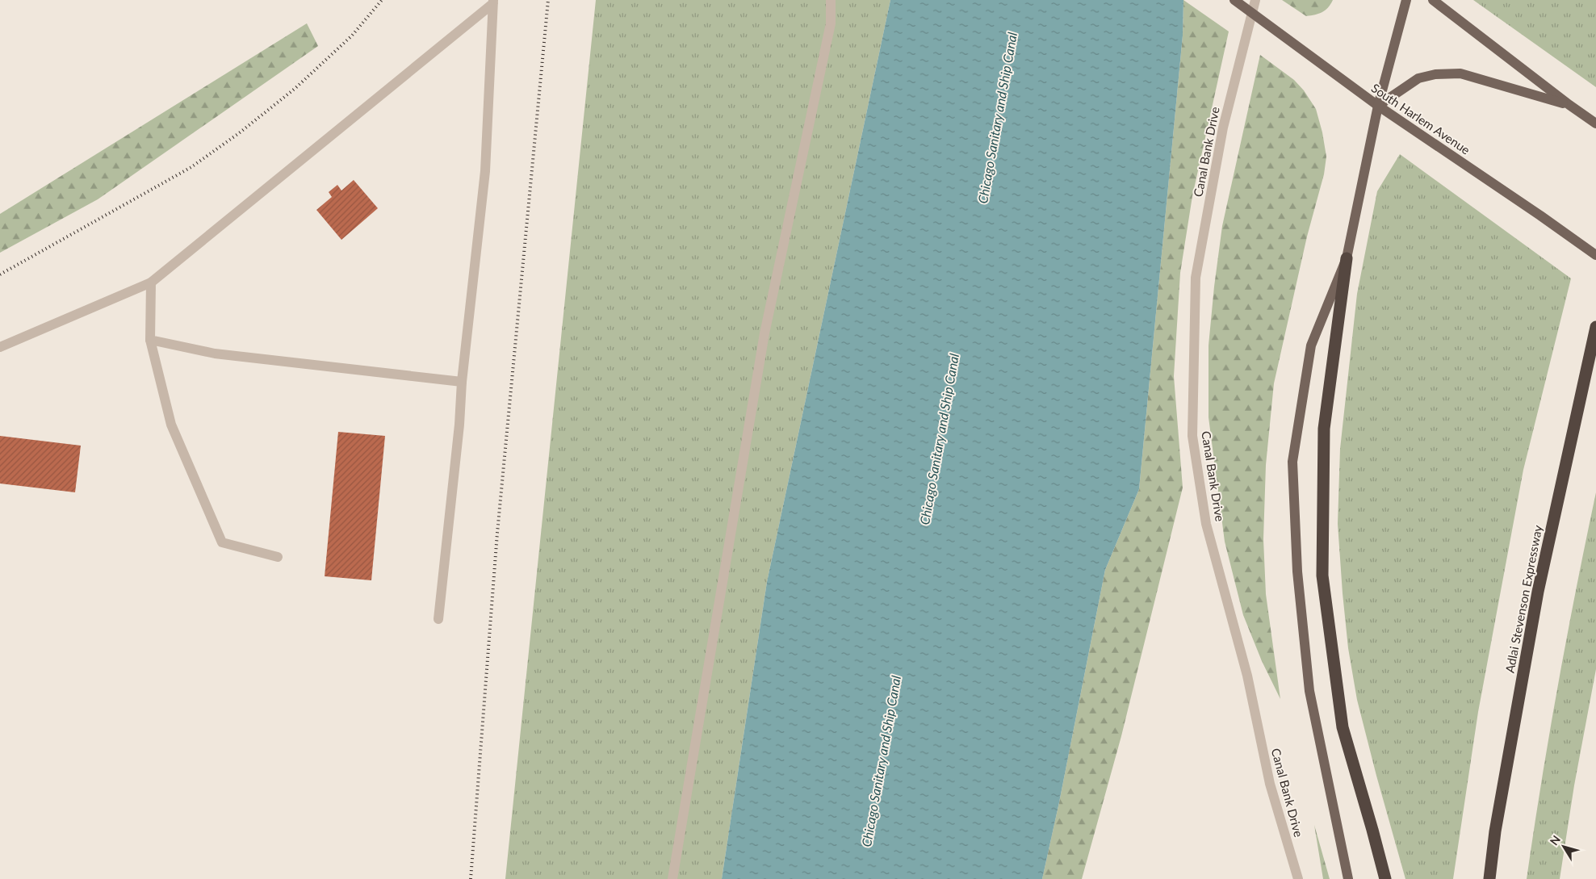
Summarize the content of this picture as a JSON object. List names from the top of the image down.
{
  "streets": {
    "highway": ["Adlai Stevenson Expressway"],
    "main road": ["South Harlem Avenue"],
    "street": ["Canal Bank Drive"]
  },
  "water": ["Chicago Sanitary and Ship Canal"],
  "north": "top left"
}
